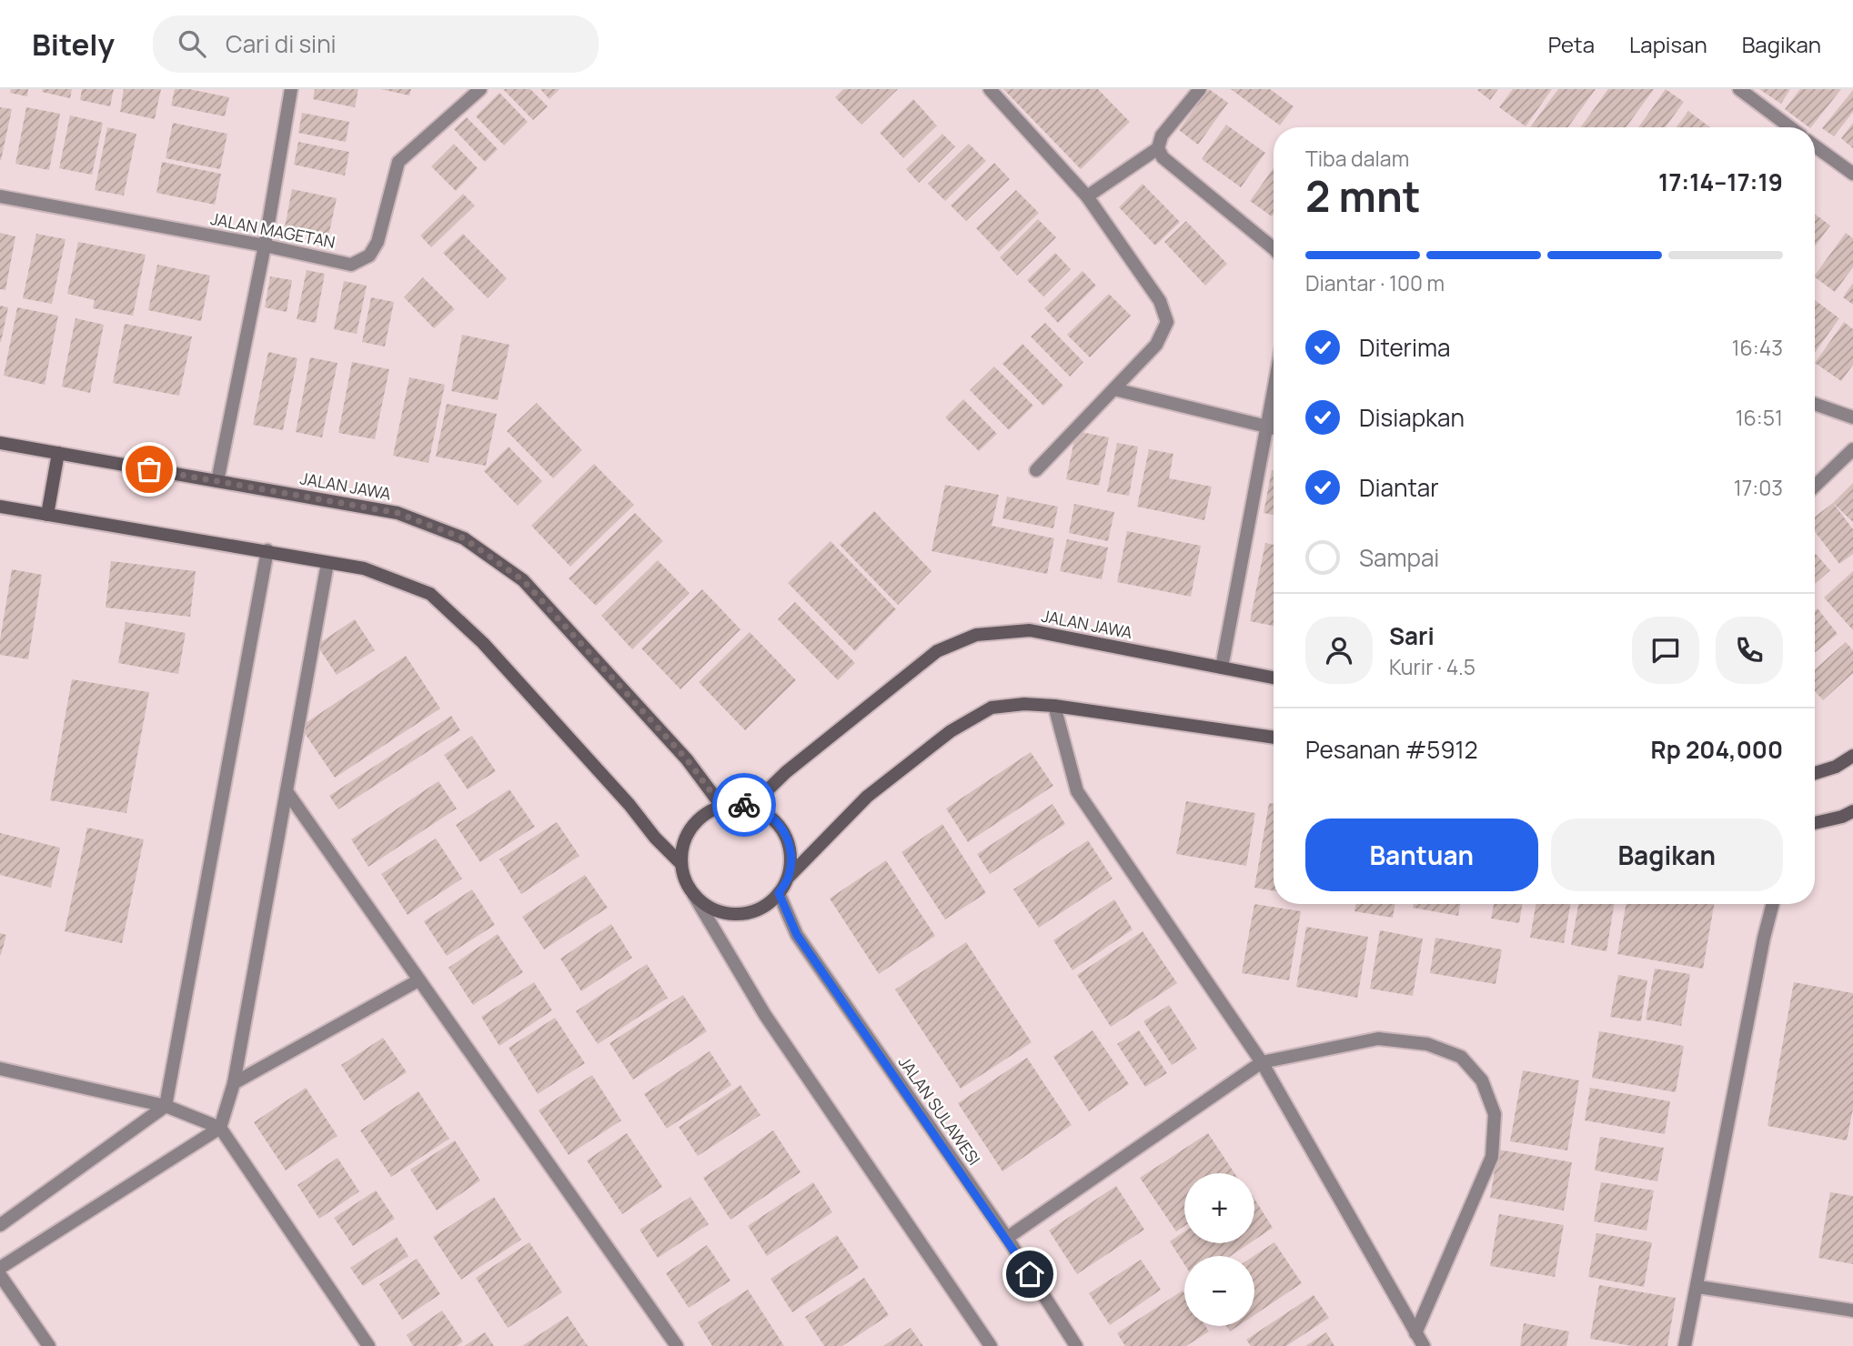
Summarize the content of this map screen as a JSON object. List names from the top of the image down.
{
  "streets": {
    "main road": ["JALAN JAWA"],
    "street": ["JALAN MAGETAN", "JALAN SULAWESI"]
  },
  "crossings": [
    ["JALAN JAWA", "JALAN SULAWESI"]
  ],
  "page": {
    "header": "Bitely",
    "search": "Cari di sini",
    "nav": ["Peta", "Lapisan", "Bagikan"],
    "heading": ["2 mnt", "Tiba dalam", "17:14–17:19"],
    "panel": [
      "Sari",
      "Kurir · 4.5",
      "Pesanan #5912",
      "Rp 204,000"
    ],
    "bar": "Diantar · 100 m",
    "list": [
      ["Diterima", "16:43"],
      ["Disiapkan", "16:51"],
      ["Diantar", "17:03"],
      "Sampai"
    ],
    "buttons": ["Bantuan", "Bagikan"],
    "map_buttons": ["+", "−"]
  }
}
